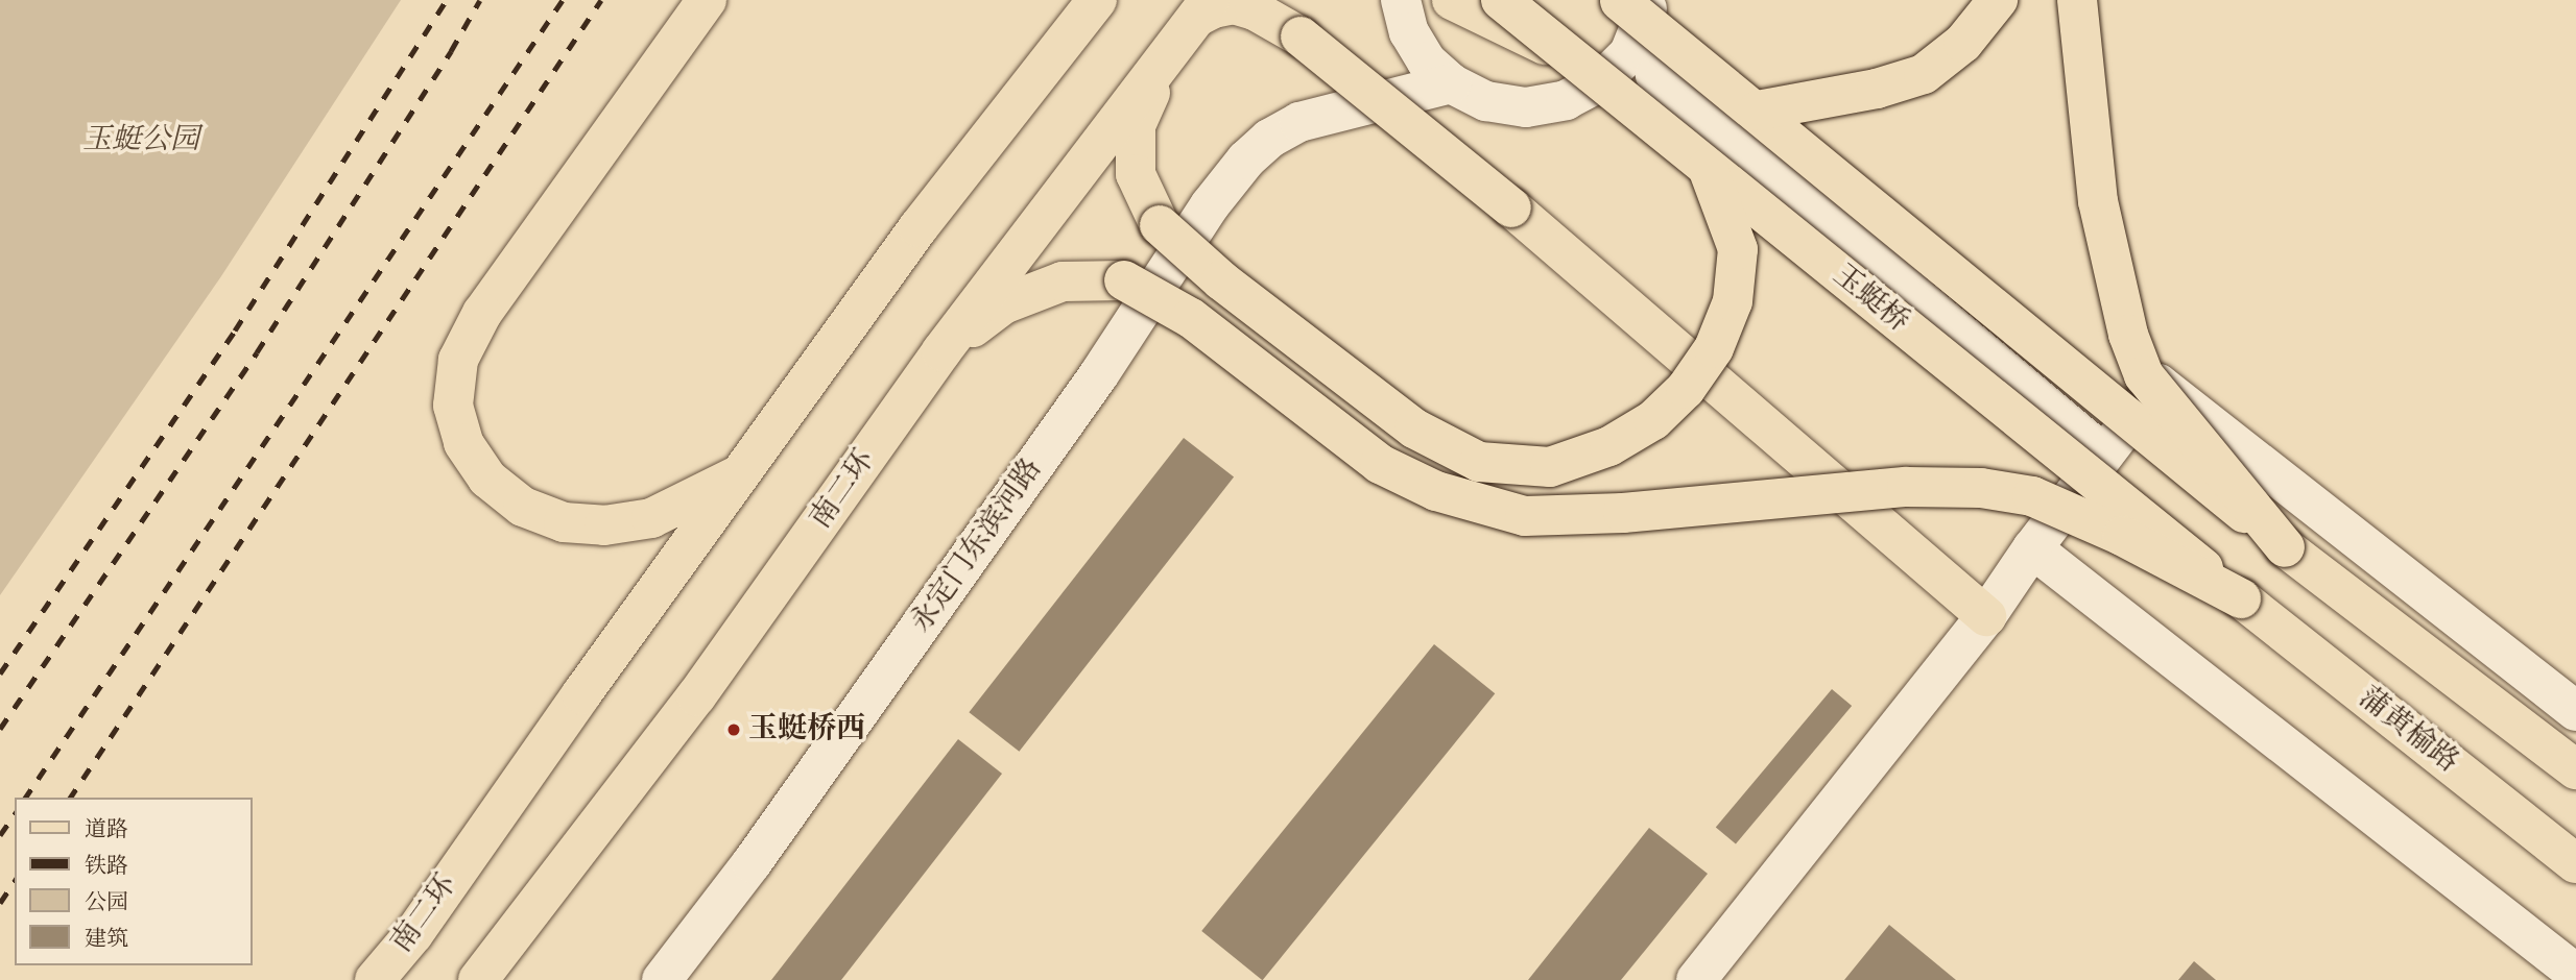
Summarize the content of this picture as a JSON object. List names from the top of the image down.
{
  "streets": {
    "main road": ["玉蜓桥", "南二环", "蒲黄榆路"],
    "street": ["永定门东滨河路"]
  },
  "crossings": [
    ["玉蜓桥", "蒲黄榆路"]
  ],
  "parks": ["玉蜓公园"],
  "places": ["玉蜓桥西"],
  "legend": [
    "道路",
    "铁路",
    "公园",
    "建筑"
  ]
}
